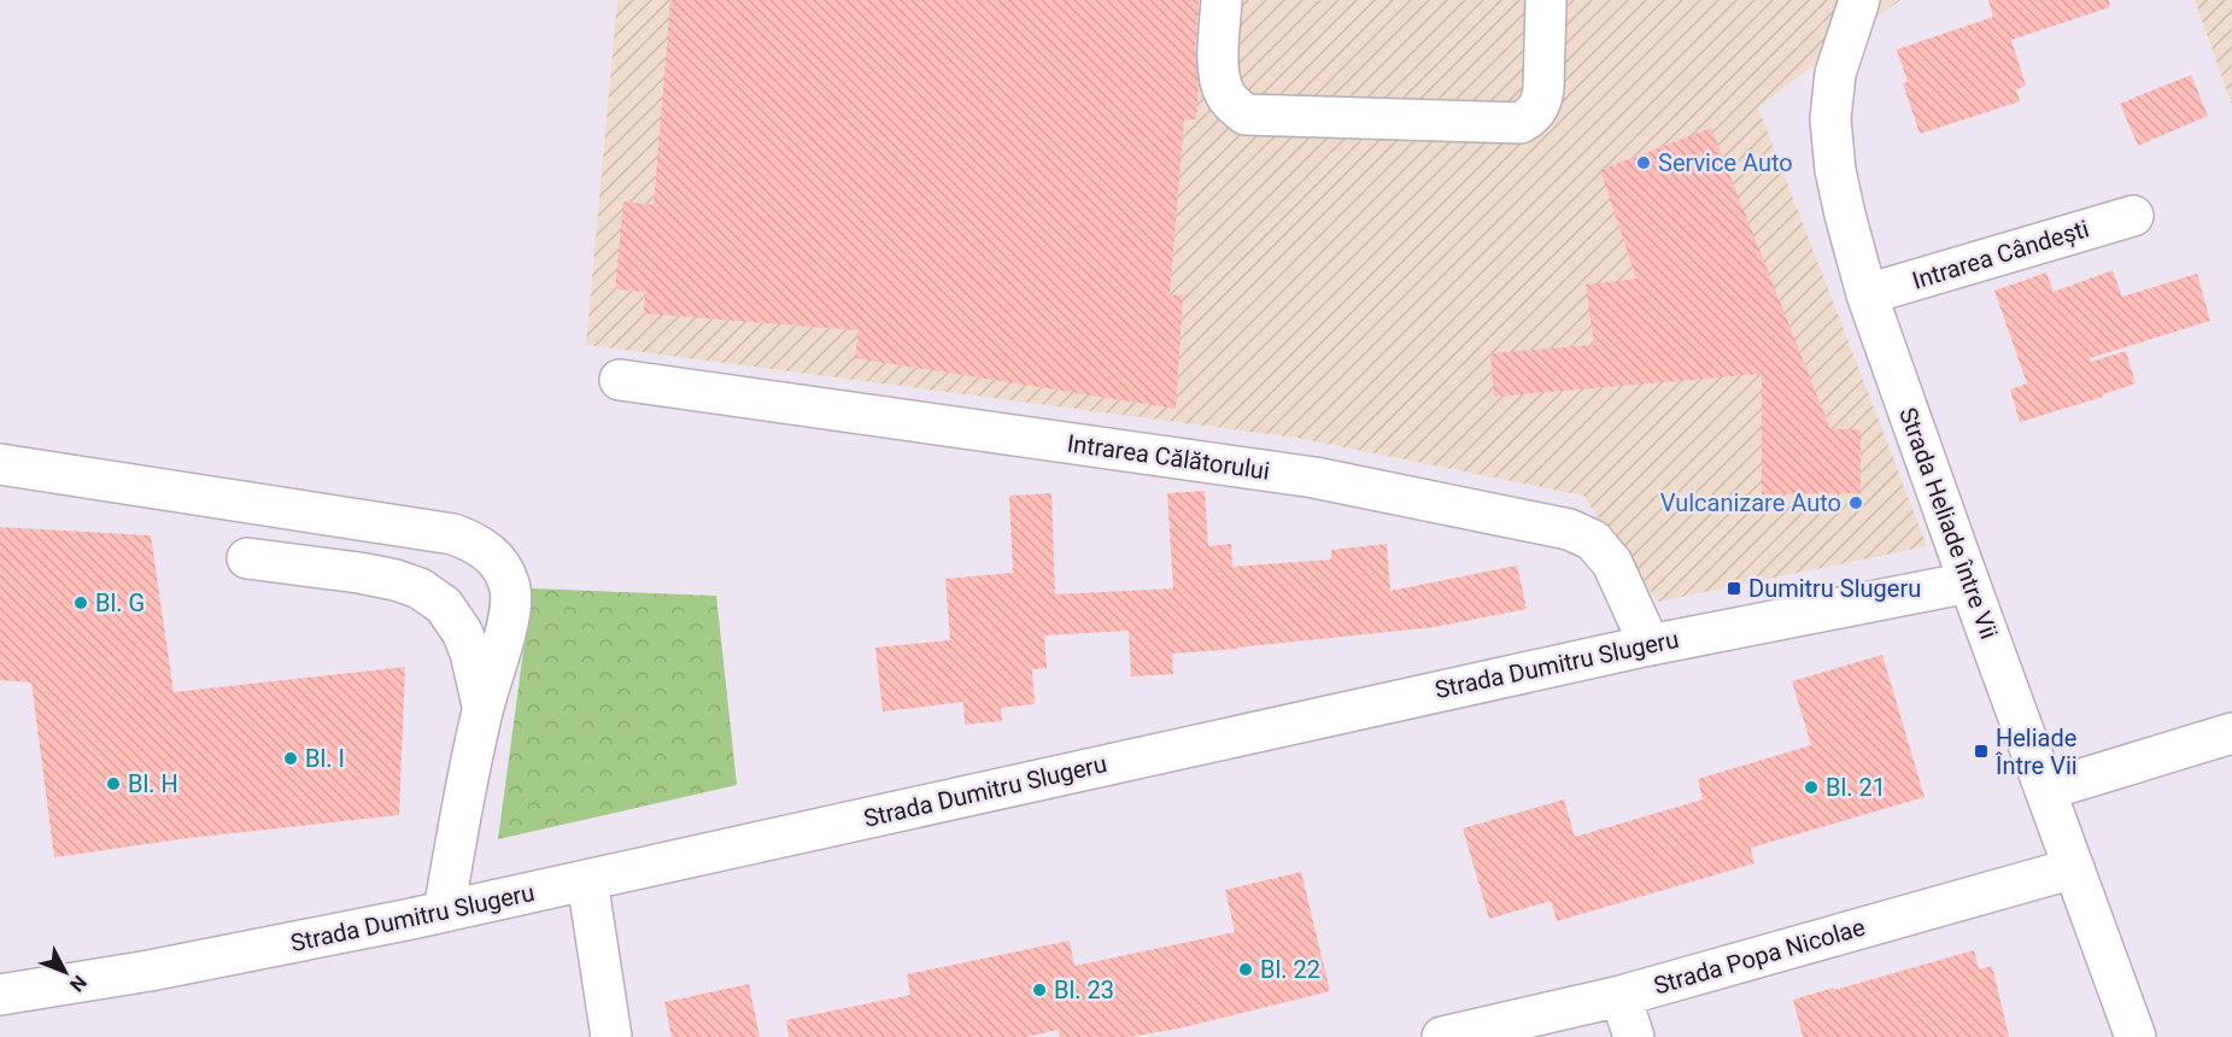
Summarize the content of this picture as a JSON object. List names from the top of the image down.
{
  "streets": {
    "street": [
      "Intrarea Cândești",
      "Intrarea Călătorului",
      "Strada Heliade între Vii",
      "Strada Dumitru Slugeru",
      "Strada Popa Nicolae"
    ]
  },
  "crossings": [
    ["Intrarea Cândești", "Strada Heliade între Vii"],
    ["Intrarea Călătorului", "Strada Dumitru Slugeru"],
    ["Strada Heliade între Vii", "Strada Dumitru Slugeru"],
    ["Strada Heliade între Vii", "Strada Popa Nicolae"]
  ],
  "places": {
    "other": [
      "Service Auto",
      "Vulcanizare Auto",
      "Bl. G",
      "Bl. I",
      "Bl. H",
      "Bl. 21",
      "Bl. 22",
      "Bl. 23"
    ],
    "transit": ["Dumitru Slugeru", "Heliade Între Vii"]
  },
  "north": "bottom right"
}
